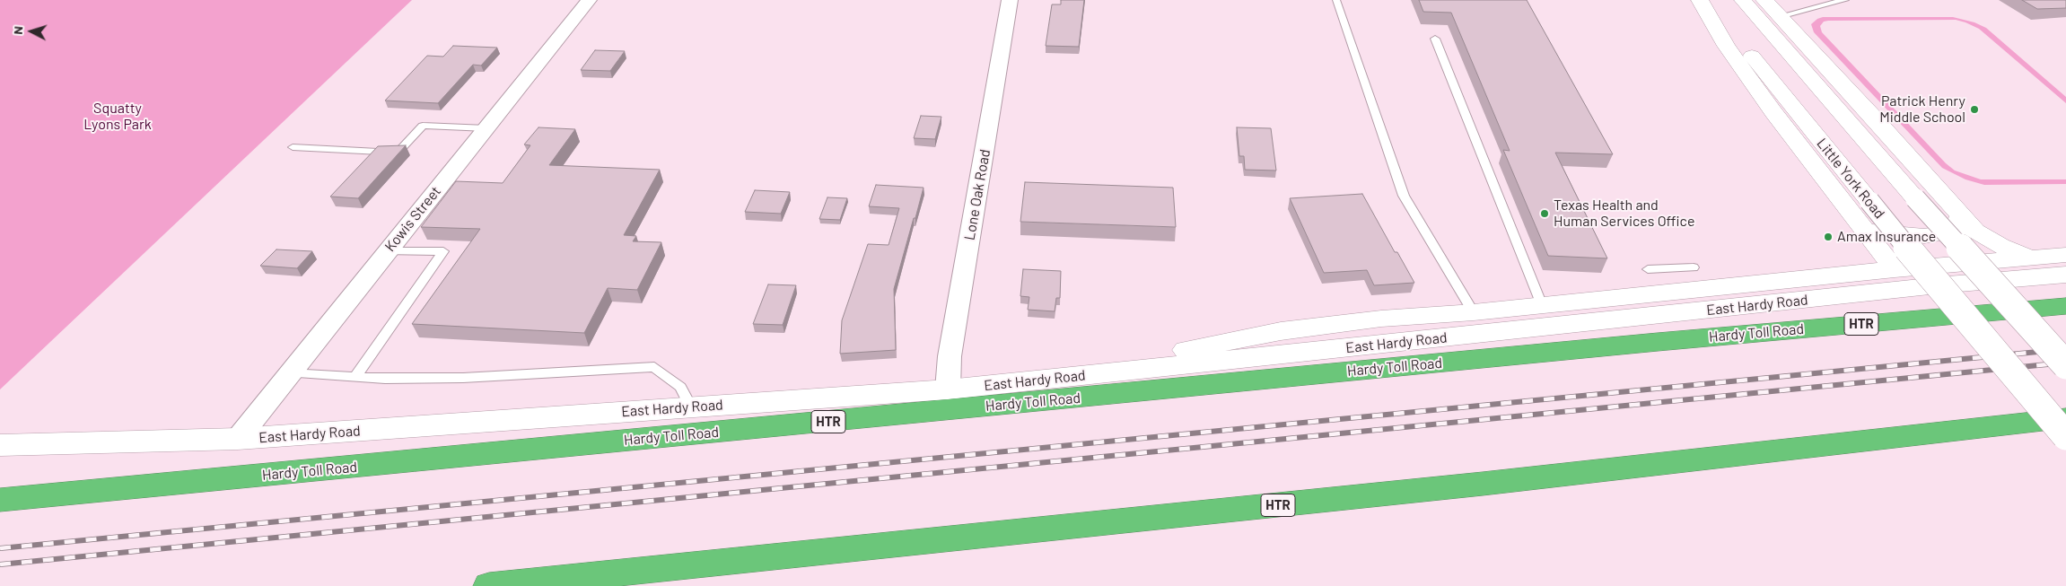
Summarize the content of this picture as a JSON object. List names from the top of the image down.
{
  "streets": {
    "highway": ["HTR", "Hardy Toll Road"],
    "main road": ["Little York Road", "East Hardy Road"],
    "street": ["Lone Oak Road", "Kowis Street"]
  },
  "crossings": [
    ["Little York Road", "East Hardy Road"],
    ["Lone Oak Road", "East Hardy Road"],
    ["Kowis Street", "East Hardy Road"]
  ],
  "parks": ["Squatty Lyons Park"],
  "places": ["Patrick Henry Middle School", "Texas Health and Human Services Office", "Amax Insurance"],
  "north": "left"
}
